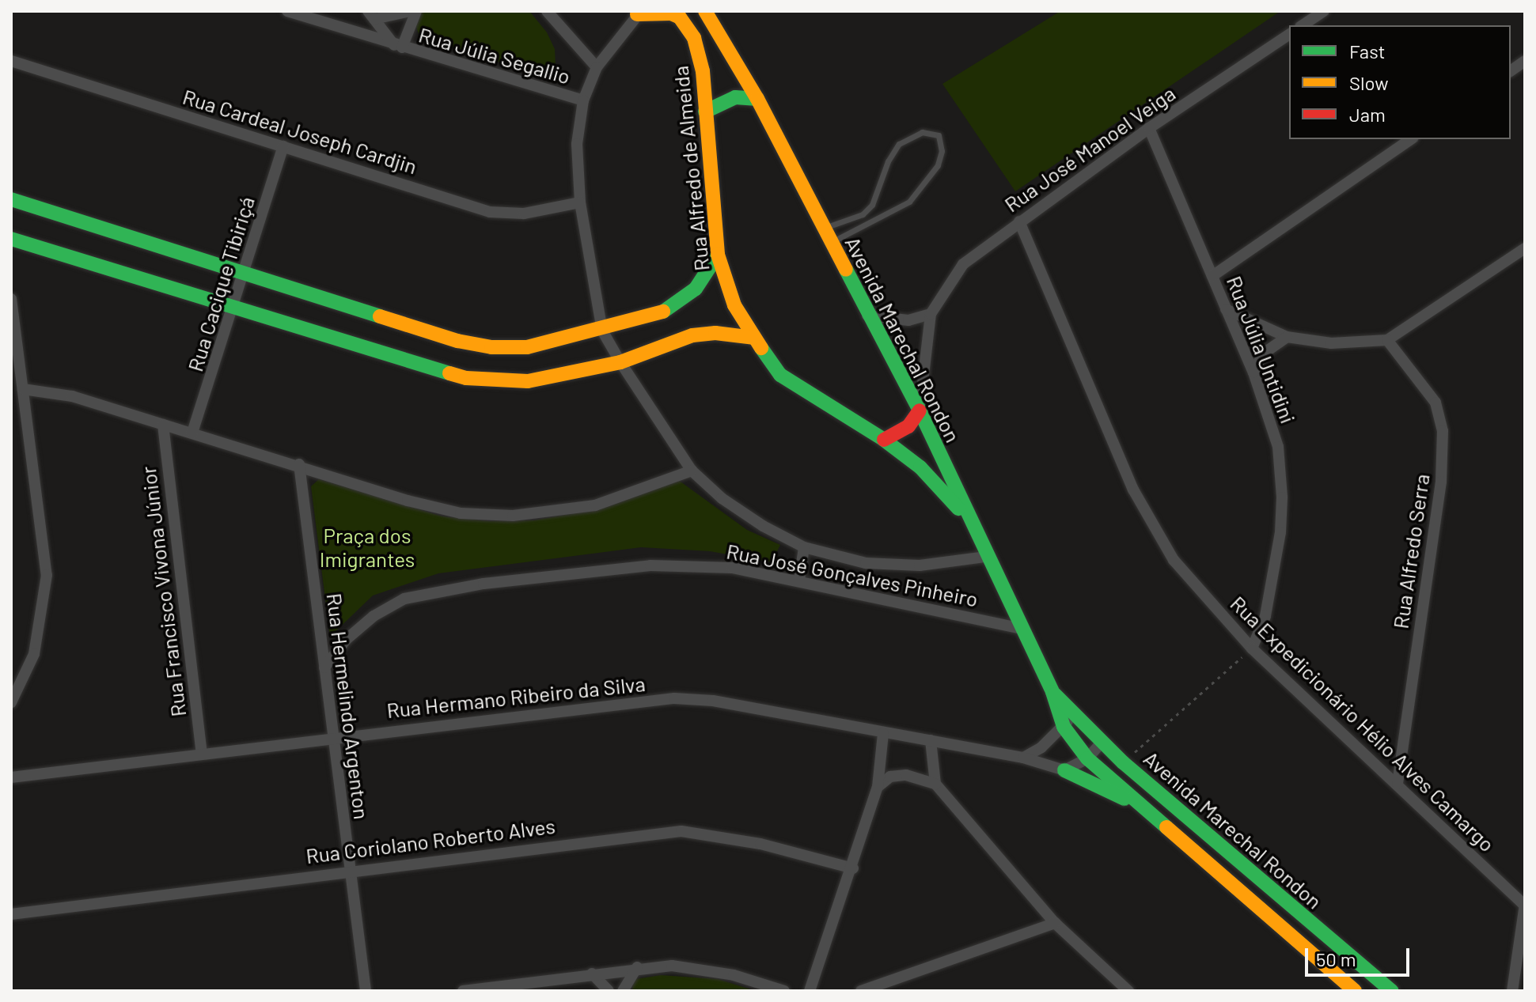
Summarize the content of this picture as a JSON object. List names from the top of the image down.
{
  "streets": {
    "street": [
      "Rua Júlia Segallio",
      "Rua Cardeal Joseph Cardjin",
      "Rua José Manoel Veiga",
      "Rua Alfredo de Almeida",
      "Rua Cacique Tibiriçá",
      "Avenida Marechal Rondon",
      "Rua Júlia Untidini",
      "Rua Alfredo Serra",
      "Rua José Gonçalves Pinheiro",
      "Rua Francisco Vivona Júnior",
      "Rua Hermano Ribeiro da Silva",
      "Rua Hermelindo Argenton",
      "Rua Expedicionário Hélio Alves Camargo",
      "Rua Coriolano Roberto Alves"
    ]
  },
  "crossings": [
    ["Rua Cardeal Joseph Cardjin", "Rua Cacique Tibiriçá"],
    ["Rua José Manoel Veiga", "Avenida Marechal Rondon"],
    ["Rua José Manoel Veiga", "Rua Júlia Untidini"],
    ["Rua José Manoel Veiga", "Rua Expedicionário Hélio Alves Camargo"],
    ["Rua Alfredo de Almeida", "Avenida Marechal Rondon"],
    ["Avenida Marechal Rondon", "Rua José Gonçalves Pinheiro"],
    ["Rua Júlia Untidini", "Rua Expedicionário Hélio Alves Camargo"],
    ["Rua Alfredo Serra", "Rua Expedicionário Hélio Alves Camargo"],
    ["Rua José Gonçalves Pinheiro", "Rua Hermelindo Argenton"],
    ["Rua Francisco Vivona Júnior", "Rua Hermano Ribeiro da Silva"],
    ["Rua Hermano Ribeiro da Silva", "Rua Hermelindo Argenton"],
    ["Rua Hermelindo Argenton", "Rua Coriolano Roberto Alves"]
  ],
  "parks": ["Praça dos Imigrantes"],
  "legend": ["Fast", "Slow", "Jam"],
  "scale_bar": "50 m"
}
